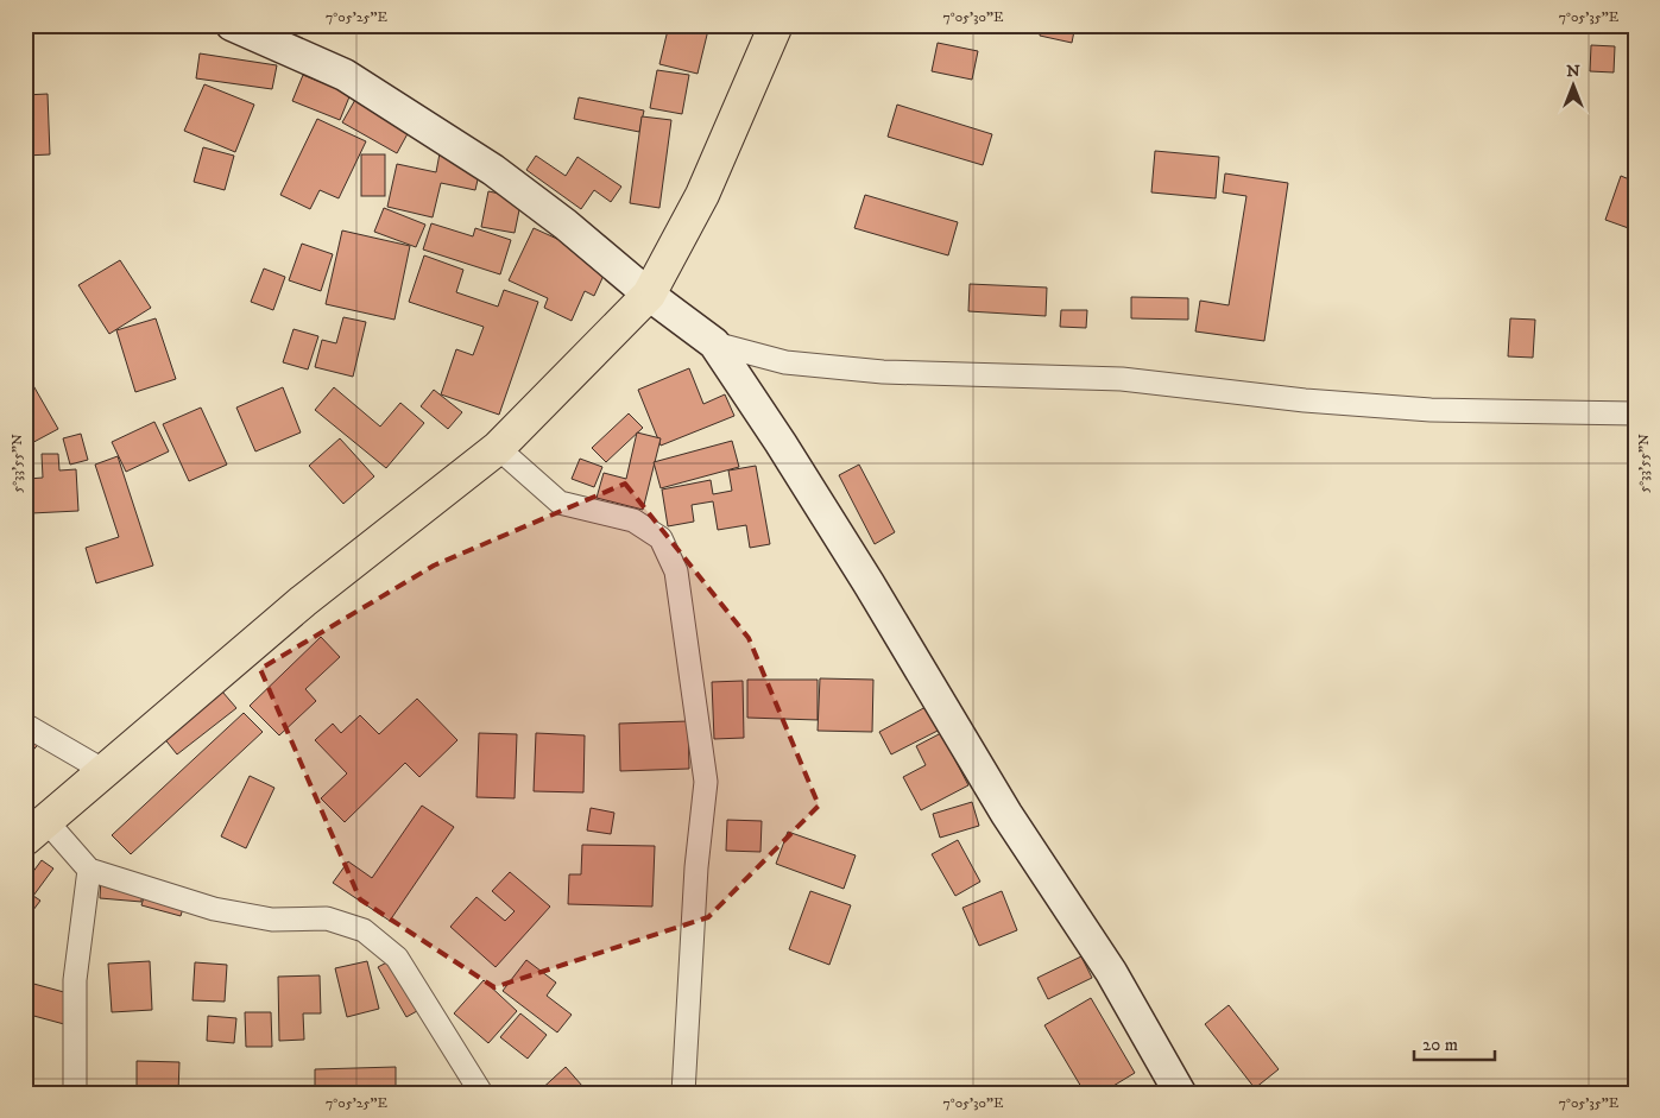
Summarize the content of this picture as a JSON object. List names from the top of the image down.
{
  "scale_bar": "20 m",
  "north": "top",
  "coordinates": [
    "7°05'25\"E",
    "7°05'30\"E",
    "7°05'35\"E",
    "5°33'55\"N"
  ]
}
